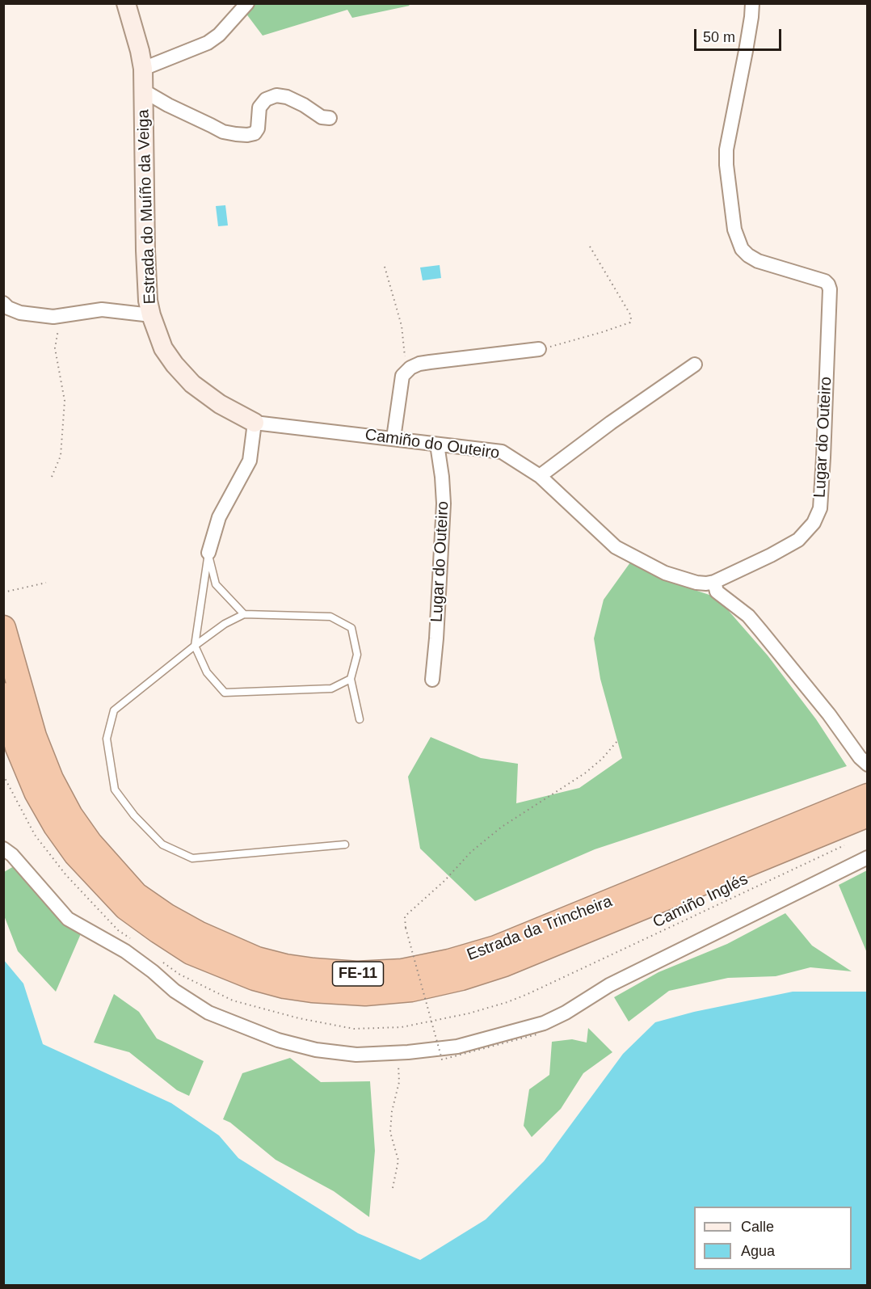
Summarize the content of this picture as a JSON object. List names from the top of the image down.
{
  "streets": {
    "highway": ["Estrada da Trincheira", "FE-11"],
    "street": ["Estrada do Muíño da Veiga", "Lugar do Outeiro", "Camiño do Outeiro"],
    "path": ["Camiño Inglés"]
  },
  "crossings": [
    ["Estrada do Muíño da Veiga", "Camiño do Outeiro"],
    ["Lugar do Outeiro", "Camiño do Outeiro"]
  ],
  "legend": ["Calle", "Agua"],
  "scale_bar": "50 m"
}
